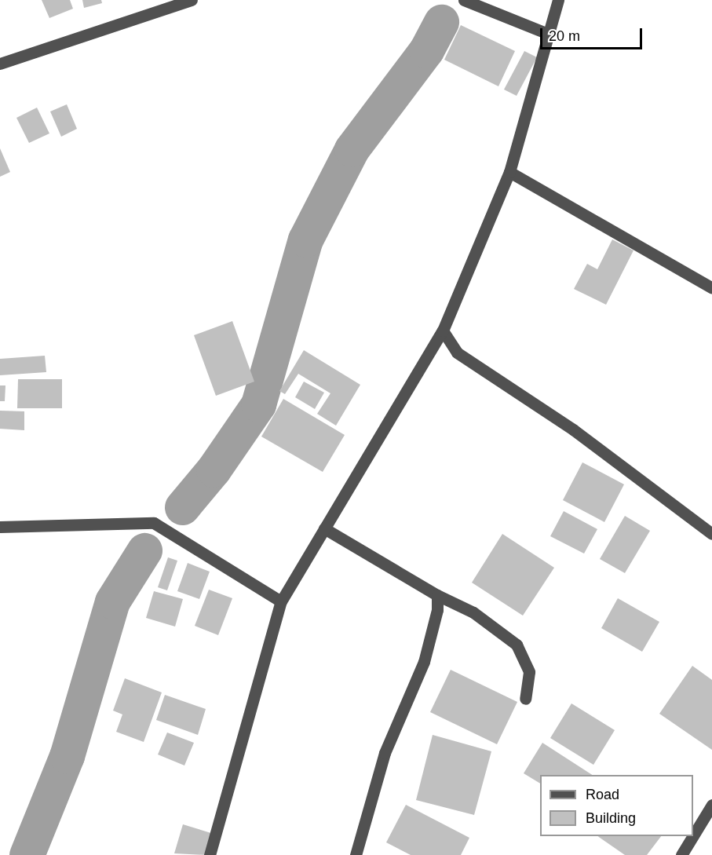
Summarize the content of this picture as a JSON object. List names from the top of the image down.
{
  "legend": ["Road", "Building"],
  "scale_bar": "20 m"
}
